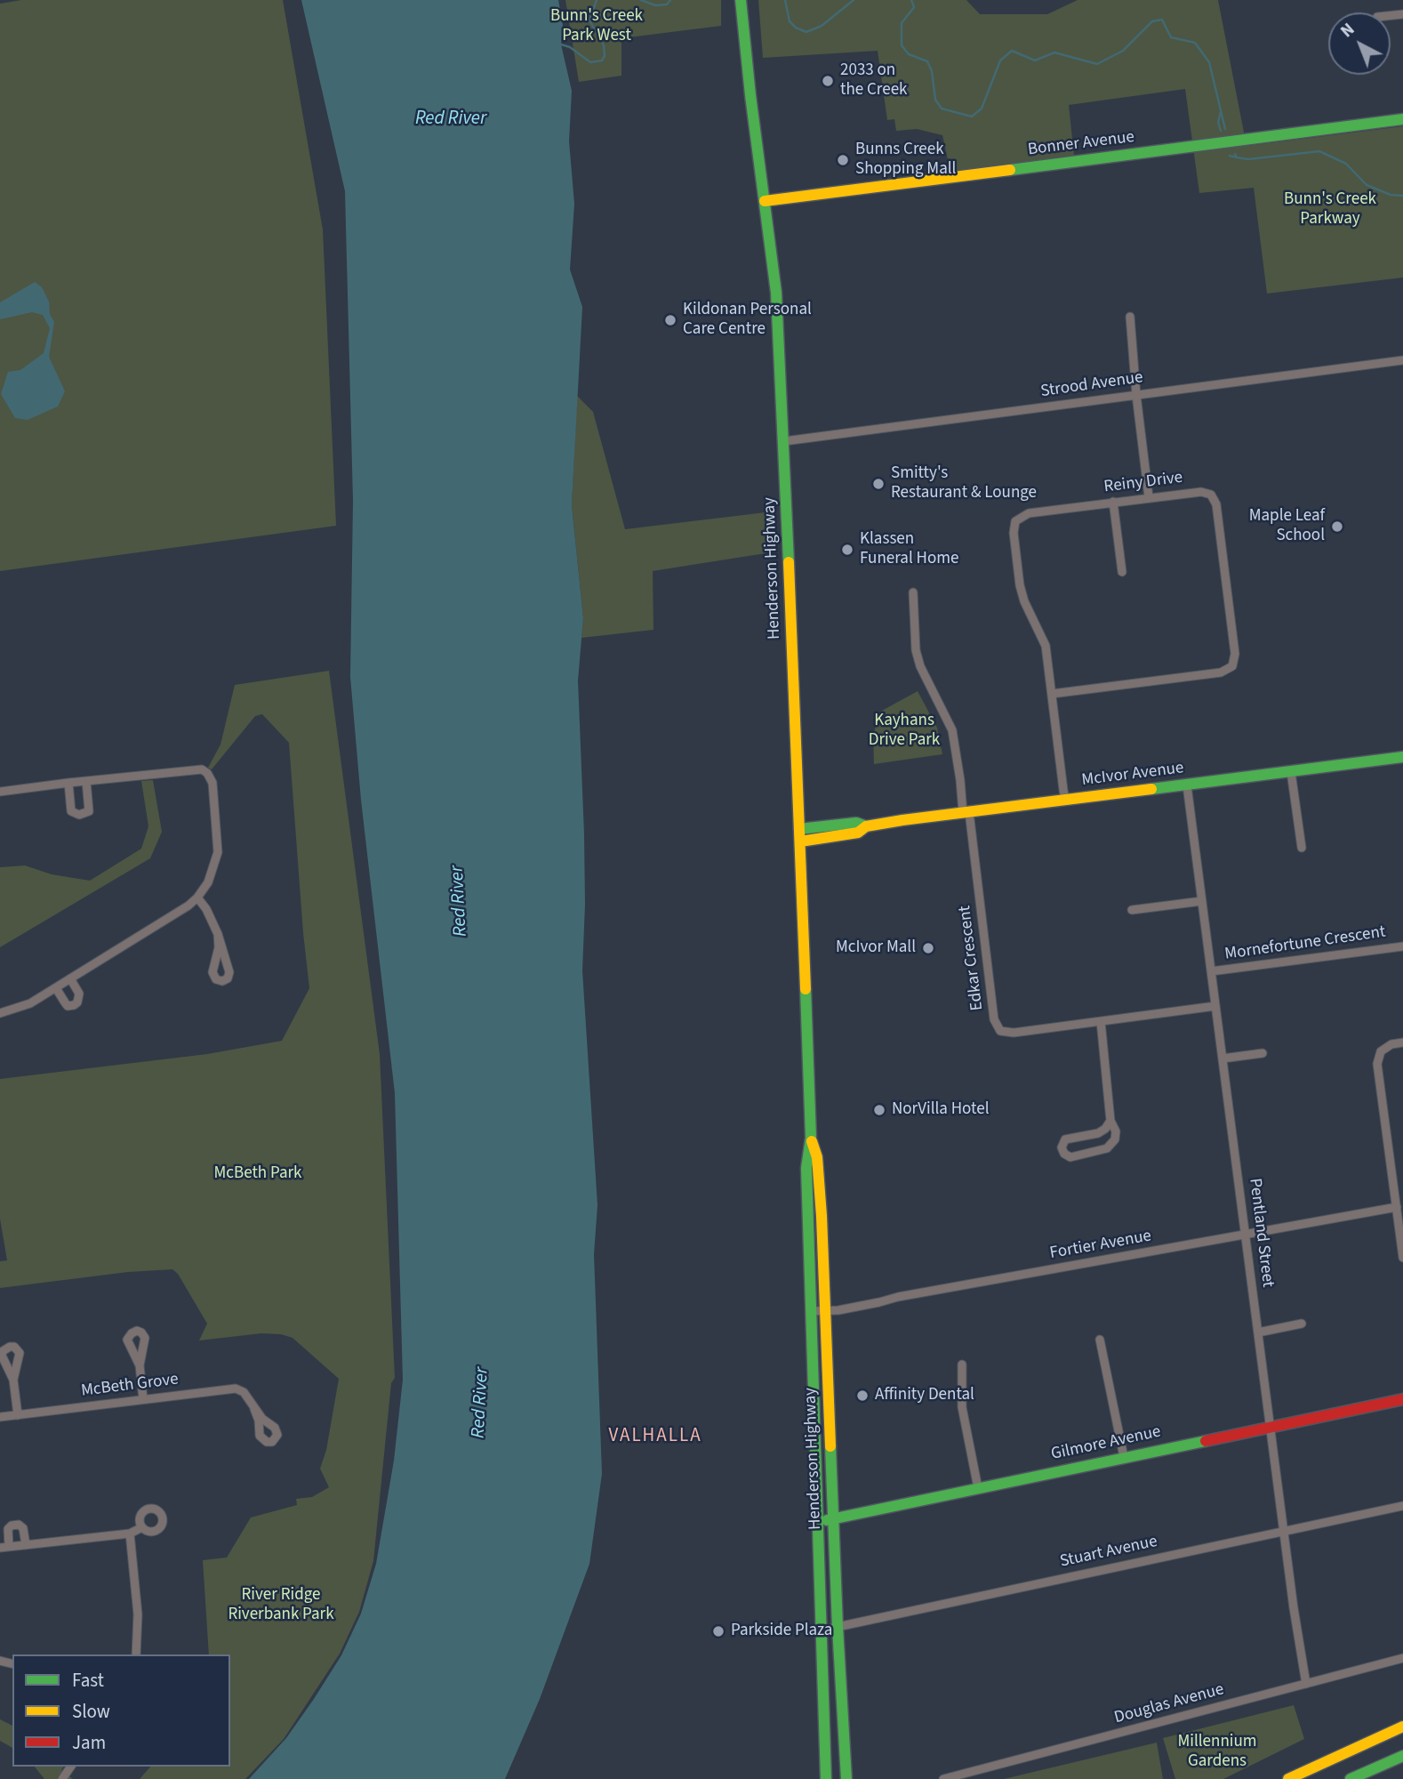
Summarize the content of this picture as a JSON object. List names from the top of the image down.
{
  "streets": {
    "main road": [
      "Bonner Avenue",
      "Henderson Highway",
      "McIvor Avenue",
      "Gilmore Avenue"
    ],
    "street": [
      "Strood Avenue",
      "Reiny Drive",
      "Mornefortune Crescent",
      "Edkar Crescent",
      "Pentland Street",
      "Fortier Avenue",
      "McBeth Grove",
      "Stuart Avenue",
      "Douglas Avenue"
    ]
  },
  "crossings": [
    ["Bonner Avenue", "Henderson Highway"],
    ["Strood Avenue", "Henderson Highway"],
    ["Reiny Drive", "McIvor Avenue"],
    ["Henderson Highway", "McIvor Avenue"],
    ["Henderson Highway", "Fortier Avenue"],
    ["Henderson Highway", "Gilmore Avenue"],
    ["Henderson Highway", "Stuart Avenue"],
    ["McIvor Avenue", "Edkar Crescent"],
    ["McIvor Avenue", "Pentland Street"],
    ["Mornefortune Crescent", "Pentland Street"],
    ["Edkar Crescent", "Pentland Street"],
    ["Pentland Street", "Fortier Avenue"],
    ["Pentland Street", "Gilmore Avenue"],
    ["Pentland Street", "Stuart Avenue"],
    ["Pentland Street", "Douglas Avenue"]
  ],
  "districts": ["VALHALLA"],
  "water": ["Red River"],
  "parks": [
    "Bunn's Creek Park West",
    "Bunn's Creek Parkway",
    "Kayhans Drive Park",
    "McBeth Park",
    "River Ridge Riverbank Park",
    "Millennium Gardens"
  ],
  "places": [
    "2033 on the Creek",
    "Bunns Creek Shopping Mall",
    "Kildonan Personal Care Centre",
    "Smitty's Restaurant & Lounge",
    "Maple Leaf School",
    "Klassen Funeral Home",
    "McIvor Mall",
    "NorVilla Hotel",
    "Affinity Dental",
    "Parkside Plaza"
  ],
  "legend": ["Fast", "Slow", "Jam"],
  "north": "top left"
}
